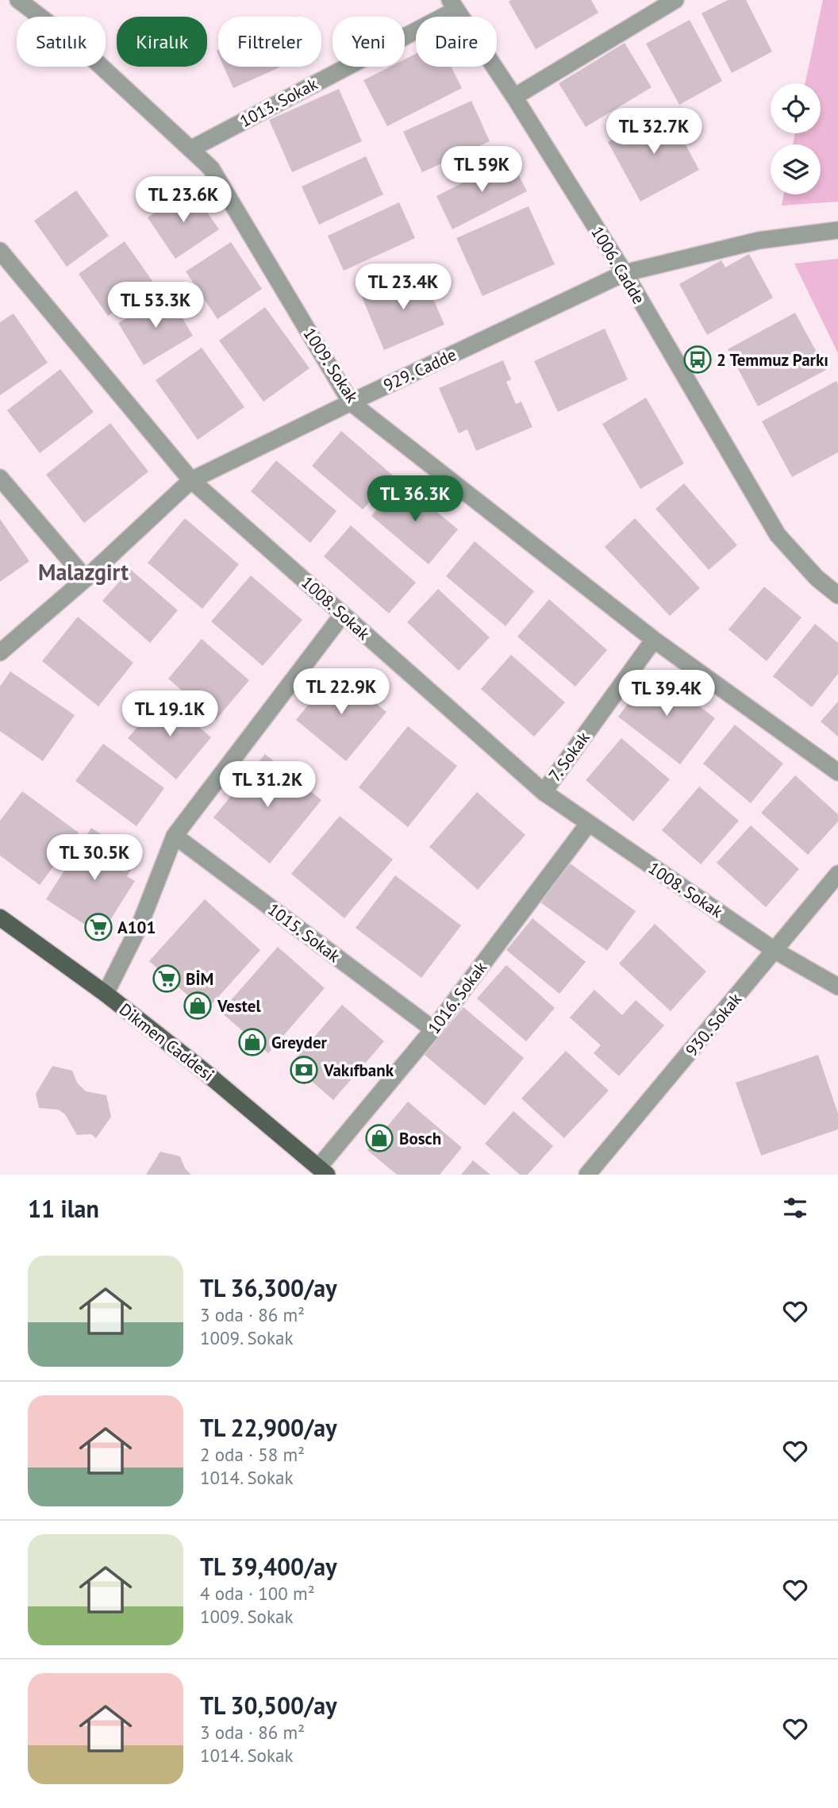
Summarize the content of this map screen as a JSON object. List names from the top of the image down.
{
  "streets": {
    "main road": ["Dikmen Caddesi"],
    "street": [
      "1013. Sokak",
      "1006. Cadde",
      "1009. Sokak",
      "929. Cadde",
      "1008. Sokak",
      "7. Sokak",
      "1015. Sokak",
      "1016. Sokak",
      "930. Sokak"
    ]
  },
  "crossings": [
    ["1013. Sokak", "1006. Cadde"],
    ["1013. Sokak", "1009. Sokak"],
    ["1006. Cadde", "929. Cadde"],
    ["1009. Sokak", "929. Cadde"],
    ["1009. Sokak", "7. Sokak"],
    ["929. Cadde", "1008. Sokak"],
    ["1008. Sokak", "7. Sokak"],
    ["1008. Sokak", "1016. Sokak"],
    ["1008. Sokak", "930. Sokak"],
    ["1015. Sokak", "1016. Sokak"],
    ["1016. Sokak", "Dikmen Caddesi"]
  ],
  "districts": ["Malazgirt"],
  "places": {
    "bus stop": ["2 Temmuz Parkı"],
    "supermarket": ["A101", "BİM"],
    "shop": ["Vestel", "Greyder", "Bosch"],
    "bank": ["Vakıfbank"]
  },
  "page": {
    "chip": [
      "Satılık",
      "Kiralık",
      "Filtreler",
      "Yeni",
      "Daire"
    ],
    "price": [
      "TL 32.7K",
      "TL 59K",
      "TL 23.6K",
      "TL 23.4K",
      "TL 53.3K",
      "TL 36.3K",
      "TL 22.9K",
      "TL 39.4K",
      "TL 19.1K",
      "TL 31.2K",
      "TL 30.5K"
    ],
    "heading": "11 ilan",
    "list": [
      {
        "name": "TL 36,300/ay",
        "note": "3 oda · 86 m² · 1009. Sokak"
      },
      {
        "name": "TL 22,900/ay",
        "note": "2 oda · 58 m² · 1014. Sokak"
      },
      {
        "name": "TL 39,400/ay",
        "note": "4 oda · 100 m² · 1009. Sokak"
      },
      {
        "name": "TL 30,500/ay",
        "note": "3 oda · 86 m² · 1014. Sokak"
      }
    ]
  }
}
